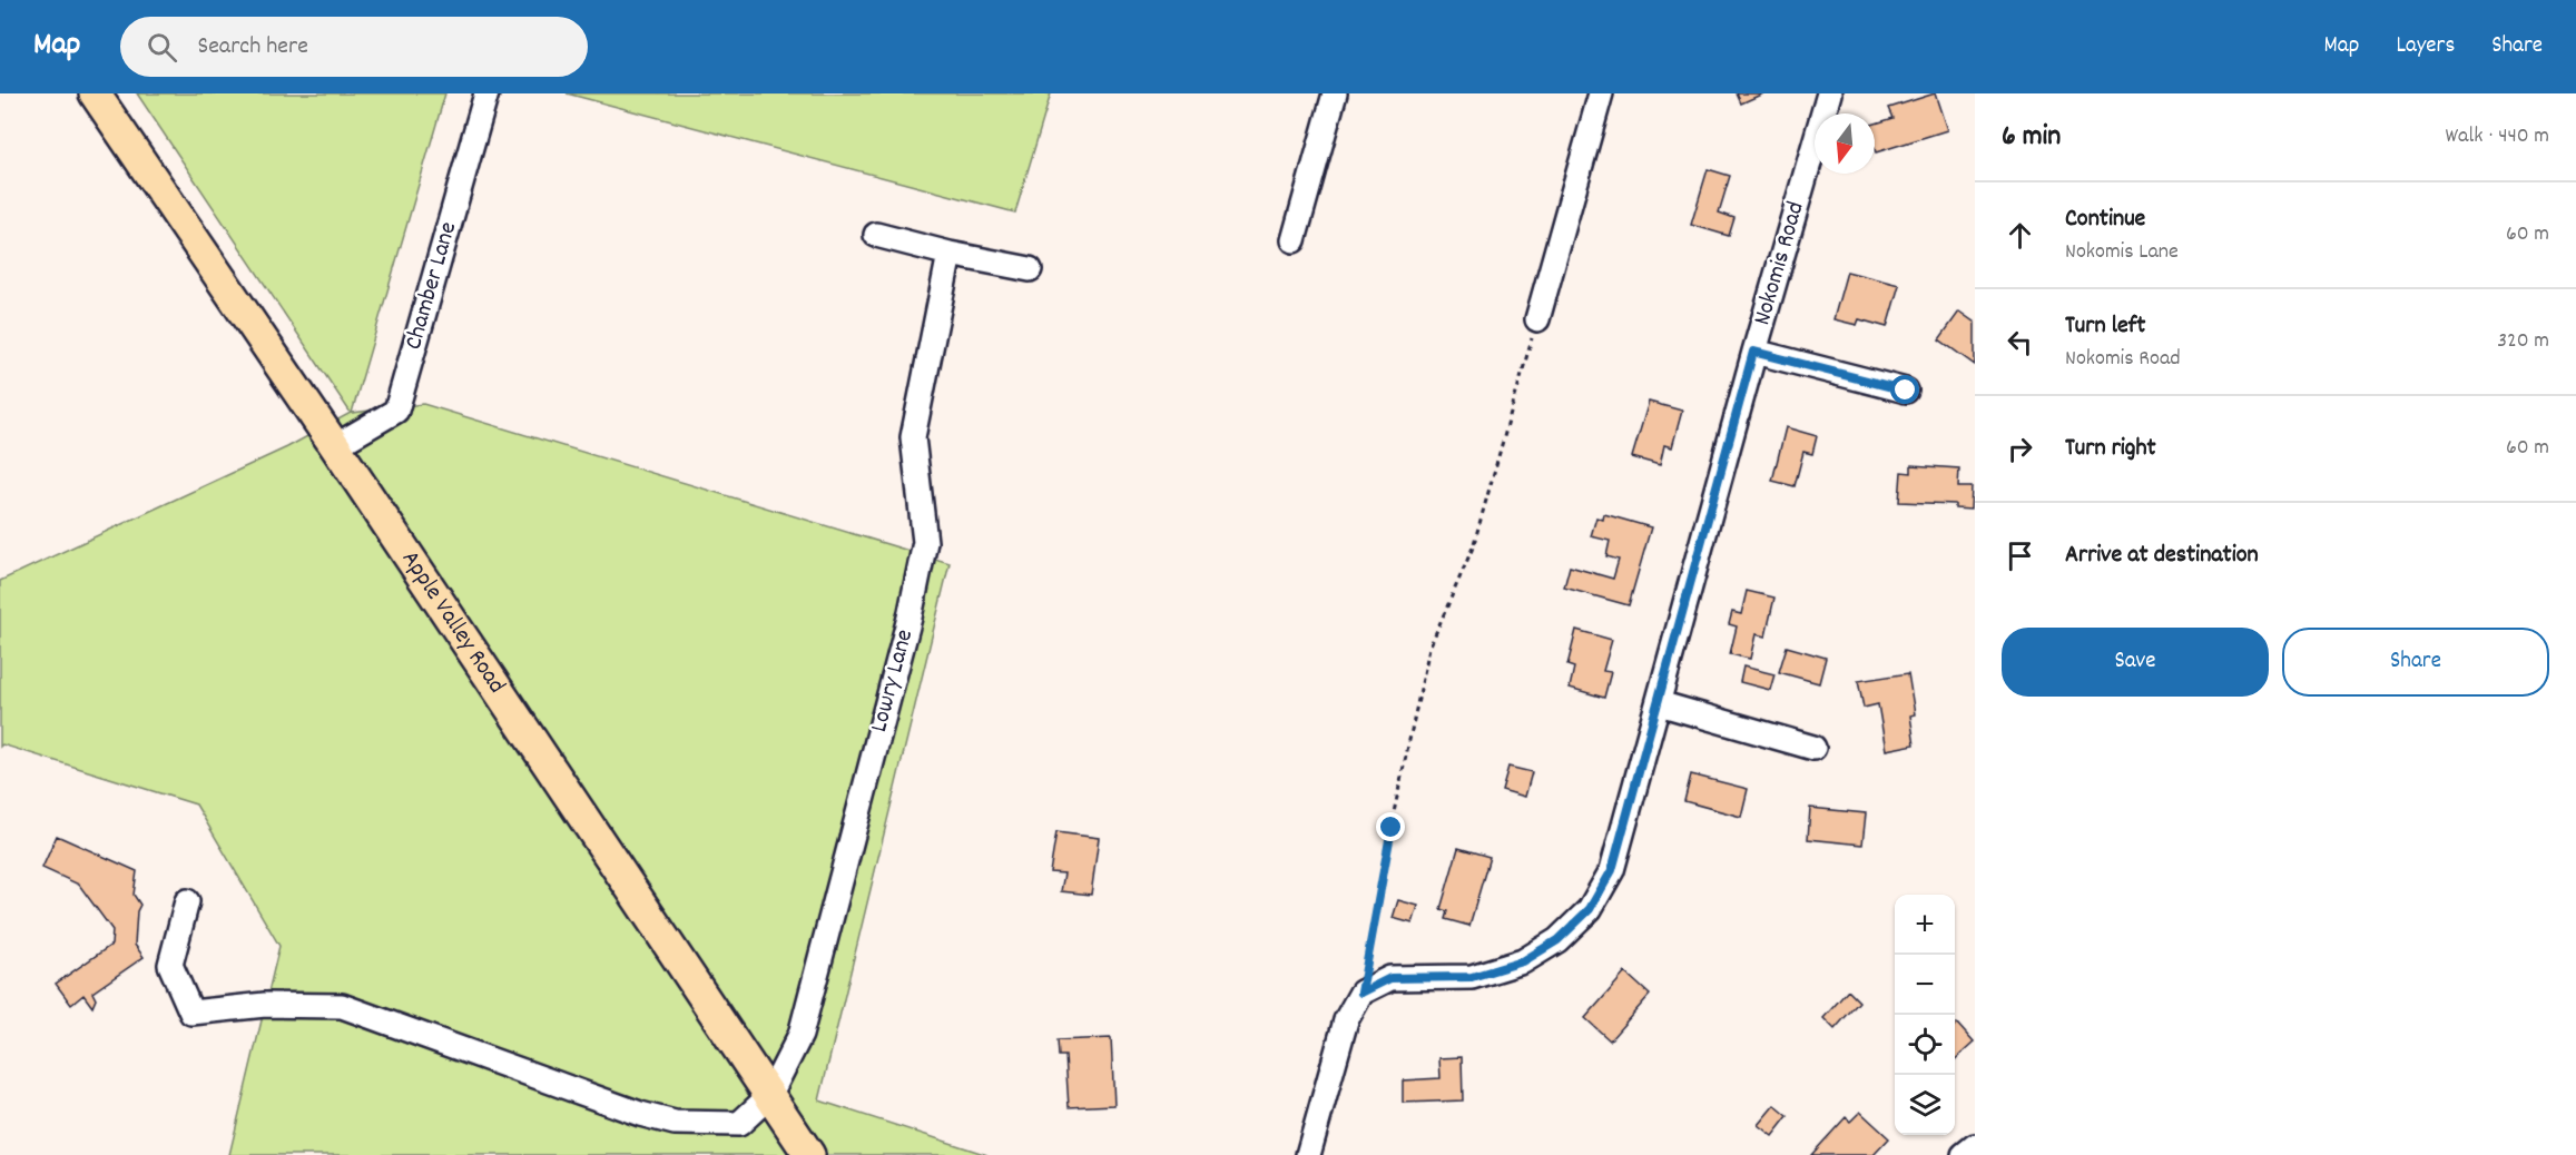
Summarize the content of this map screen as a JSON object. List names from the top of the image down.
{
  "streets": {
    "main road": ["Apple Valley Road"],
    "street": ["Nokomis Road", "Chamber Lane", "Lowry Lane"]
  },
  "crossings": [
    ["Chamber Lane", "Apple Valley Road"],
    ["Apple Valley Road", "Lowry Lane"]
  ],
  "north": "bottom",
  "page": {
    "header": "Map",
    "search": "Search here",
    "nav": ["Map", "Layers", "Share"],
    "heading": ["6 min", "Walk · 440 m"],
    "list": [
      ["Continue", "Nokomis Lane", "60 m"],
      ["Turn left", "Nokomis Road", "320 m"],
      ["Turn right", "60 m"],
      "Arrive at destination"
    ],
    "buttons": ["Save", "Share"],
    "map_buttons": ["+", "−"]
  }
}
